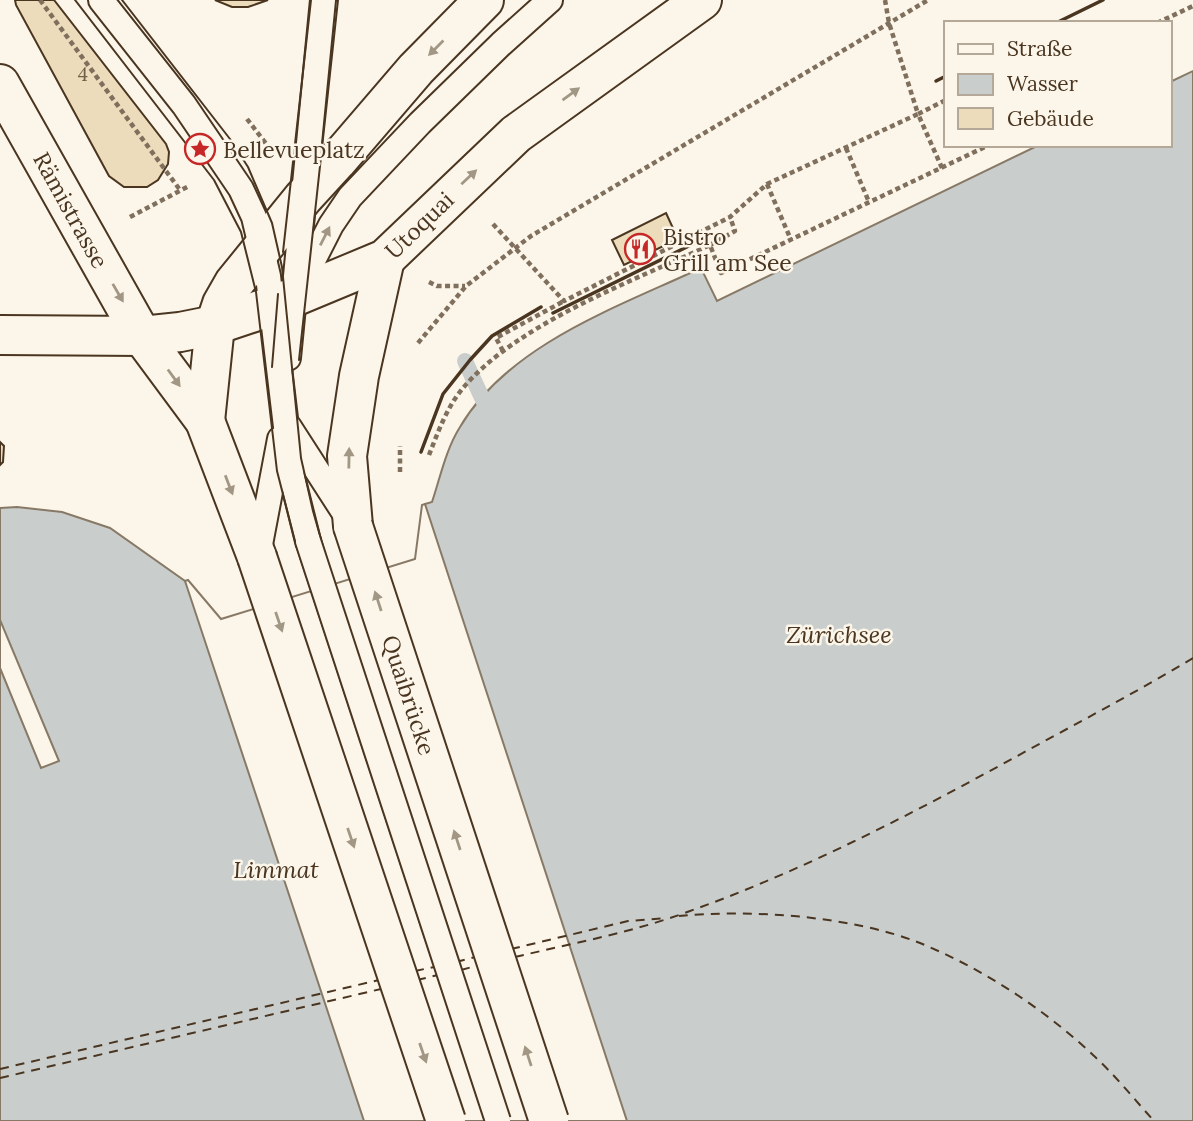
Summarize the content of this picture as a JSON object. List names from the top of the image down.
{
  "streets": {
    "main road": ["Rämistrasse", "Utoquai", "Quaibrücke"]
  },
  "crossings": [
    ["Rämistrasse", "Utoquai"],
    ["Utoquai", "Quaibrücke"]
  ],
  "one_way": ["Rämistrasse"],
  "water": ["Zürichsee", "Limmat"],
  "places": {
    "place": ["Bellevueplatz"],
    "restaurant": ["Bistro Grill am See"]
  },
  "house_numbers": ["4"],
  "legend": ["Straße", "Wasser", "Gebäude"]
}
